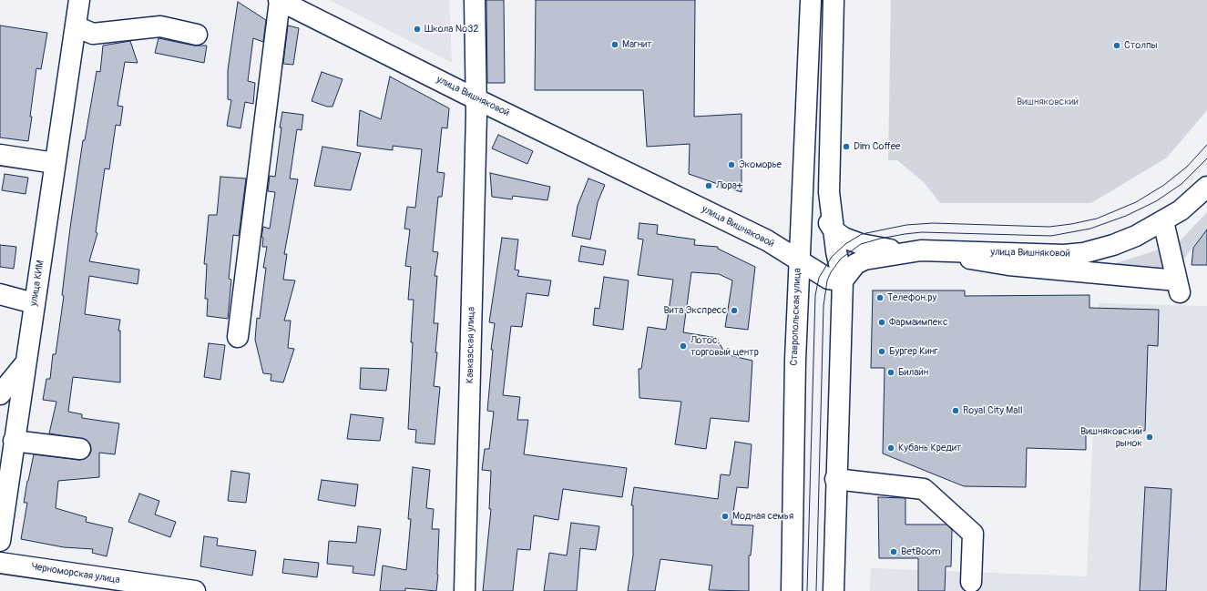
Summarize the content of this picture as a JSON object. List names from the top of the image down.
{
  "streets": {
    "street": [
      "улица Вишняковой",
      "улица КИМ",
      "Ставропольская улица",
      "Кавказская улица",
      "Черноморская улица"
    ]
  },
  "crossings": [
    ["улица Вишняковой", "Ставропольская улица"],
    ["улица Вишняковой", "Кавказская улица"]
  ],
  "parks": ["Вишняковский"],
  "places": [
    "Школа №32",
    "Магнит",
    "Столпы",
    "Dim Coffee",
    "Экоморье",
    "Лора+",
    "Телефон.ру",
    "Вита Экспресс",
    "Фармаимпекс",
    "Лотос, торговый центр",
    "Бургер Кинг",
    "Билайн",
    "Royal City Mall",
    "Вишняковский рынок",
    "Кубань Кредит",
    "Модная семья",
    "BetBoom"
  ]
}
